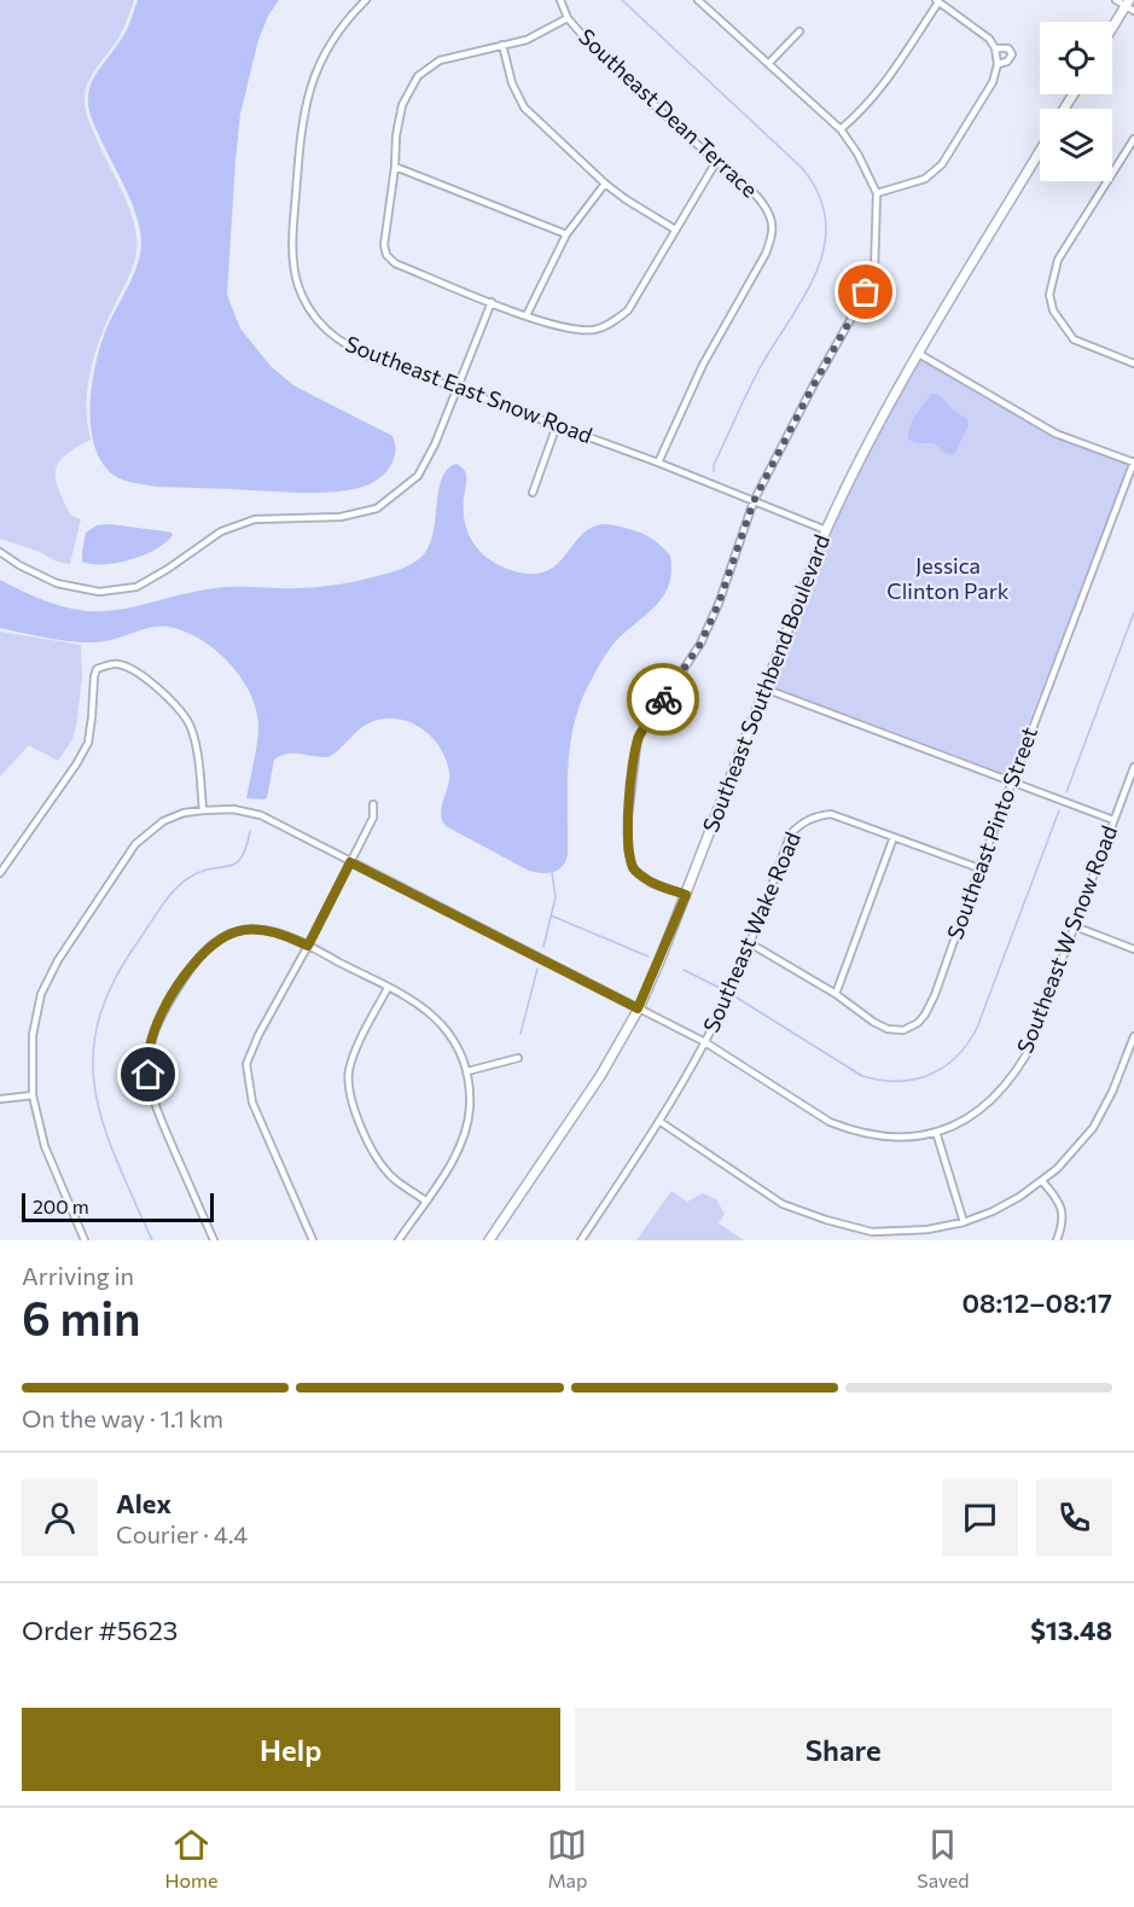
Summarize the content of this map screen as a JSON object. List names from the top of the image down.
{
  "streets": {
    "street": [
      "Southeast Dean Terrace",
      "Southeast East Snow Road",
      "Southeast Southbend Boulevard",
      "Southeast Pinto Street",
      "Southeast Wake Road",
      "Southeast W Snow Road"
    ]
  },
  "crossings": [
    ["Southeast Dean Terrace", "Southeast East Snow Road"],
    ["Southeast East Snow Road", "Southeast Southbend Boulevard"],
    ["Southeast Southbend Boulevard", "Southeast W Snow Road"],
    ["Southeast Pinto Street", "Southeast Wake Road"],
    ["Southeast Wake Road", "Southeast W Snow Road"]
  ],
  "parks": ["Jessica Clinton Park"],
  "scale_bar": "200 m",
  "page": {
    "scale": "200 m",
    "heading": ["6 min", "Arriving in", "08:12–08:17"],
    "panel": [
      "Alex",
      "Courier · 4.4",
      "Order #5623",
      "$13.48"
    ],
    "bar": "On the way · 1.1 km",
    "buttons": ["Help", "Share"],
    "tabs": ["Home", "Map", "Saved"]
  }
}
